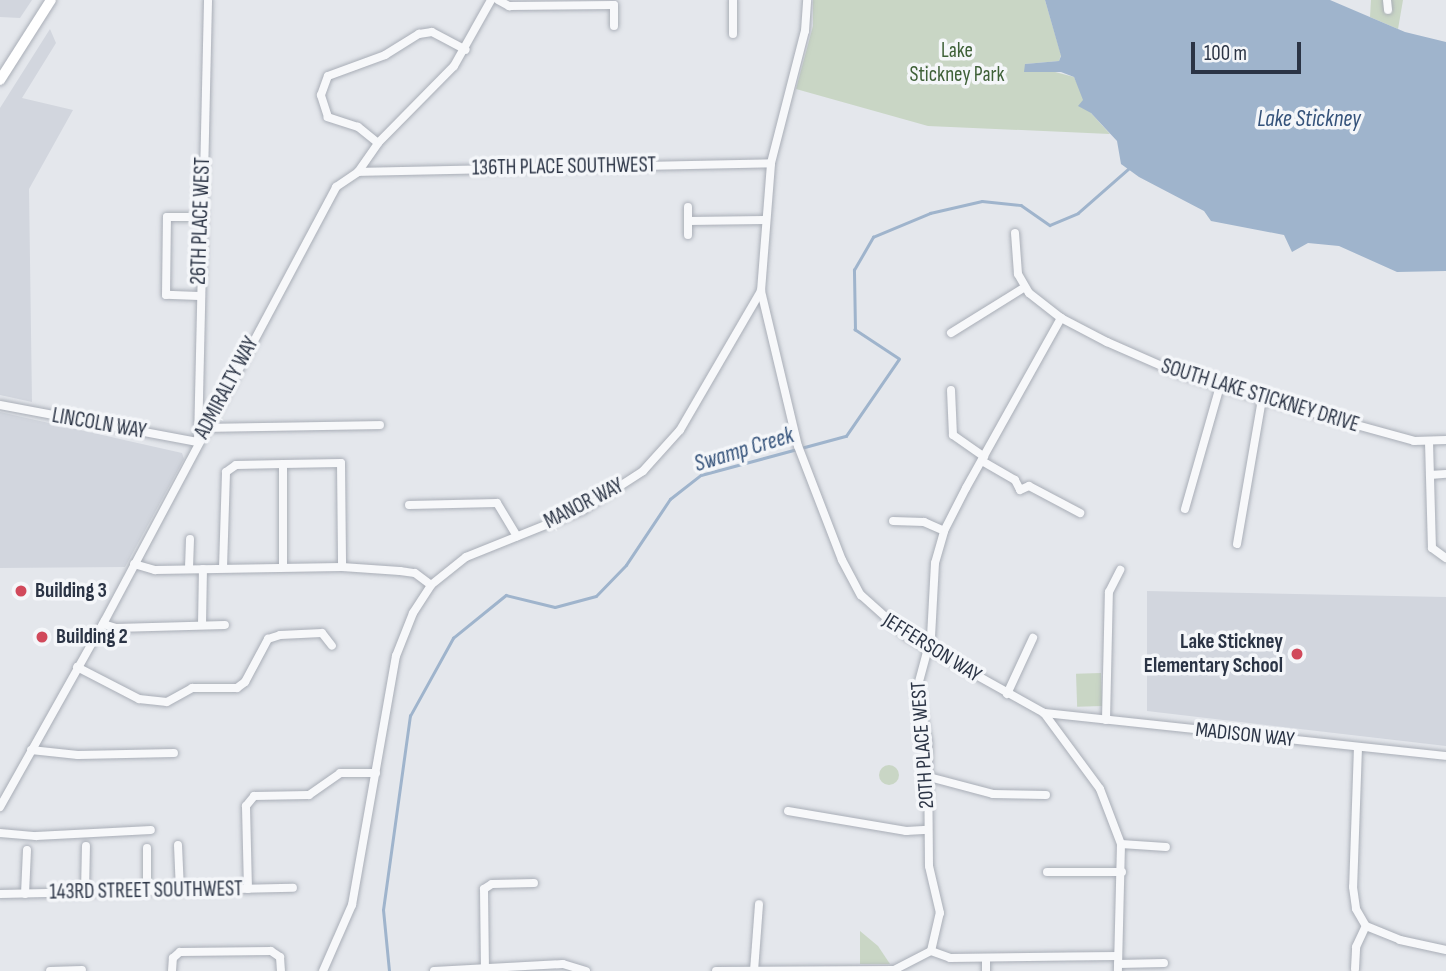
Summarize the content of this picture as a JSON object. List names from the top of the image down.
{
  "streets": {
    "street": [
      "136TH PLACE SOUTHWEST",
      "26TH PLACE WEST",
      "ADMIRALTY WAY",
      "SOUTH LAKE STICKNEY DRIVE",
      "LINCOLN WAY",
      "MANOR WAY",
      "JEFFERSON WAY",
      "MADISON WAY",
      "20TH PLACE WEST",
      "143RD STREET SOUTHWEST"
    ]
  },
  "crossings": [
    ["136TH PLACE SOUTHWEST", "ADMIRALTY WAY"],
    ["136TH PLACE SOUTHWEST", "MANOR WAY"],
    ["26TH PLACE WEST", "ADMIRALTY WAY"],
    ["26TH PLACE WEST", "LINCOLN WAY"],
    ["ADMIRALTY WAY", "LINCOLN WAY"],
    ["SOUTH LAKE STICKNEY DRIVE", "20TH PLACE WEST"],
    ["MANOR WAY", "JEFFERSON WAY"],
    ["JEFFERSON WAY", "MADISON WAY"],
    ["JEFFERSON WAY", "20TH PLACE WEST"]
  ],
  "water": ["Lake Stickney", "Swamp Creek"],
  "parks": ["Lake Stickney Park"],
  "places": ["Building 3", "Building 2", "Lake Stickney Elementary School"],
  "scale_bar": "100 m"
}
